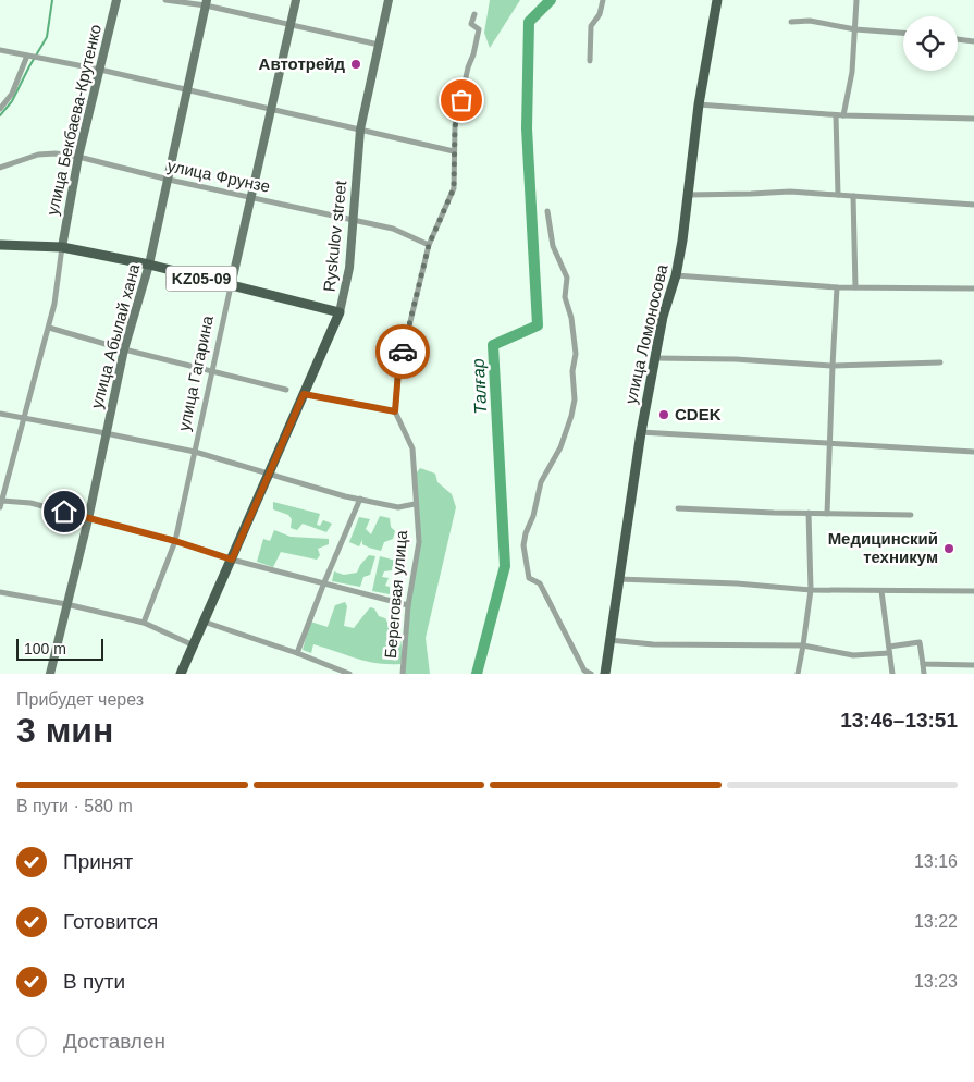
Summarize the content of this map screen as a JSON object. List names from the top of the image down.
{
  "streets": {
    "main road": ["Ryskulov street", "KZ05-09", "улица Ломоносова"],
    "street": [
      "улица Бекбаева-Крутенко",
      "улица Фрунзе",
      "улица Абылай хана",
      "улица Гагарина",
      "Береговая улица"
    ]
  },
  "crossings": [
    ["улица Бекбаева-Крутенко", "улица Фрунзе"],
    ["улица Бекбаева-Крутенко", "KZ05-09"],
    ["улица Фрунзе", "Ryskulov street"],
    ["улица Фрунзе", "улица Абылай хана"],
    ["улица Фрунзе", "улица Гагарина"],
    ["улица Фрунзе", "Береговая улица"],
    ["Ryskulov street", "KZ05-09"],
    ["KZ05-09", "улица Абылай хана"],
    ["KZ05-09", "улица Гагарина"]
  ],
  "water": ["Талғар"],
  "places": ["Автотрейд", "CDEK", "Медицинский техникум"],
  "scale_bar": "100 m",
  "page": {
    "scale": "100 m",
    "heading": ["3 мин", "Прибудет через", "13:46–13:51"],
    "bar": "В пути · 580 m",
    "list": [
      ["Принят", "13:16"],
      ["Готовится", "13:22"],
      ["В пути", "13:23"],
      "Доставлен"
    ]
  }
}
